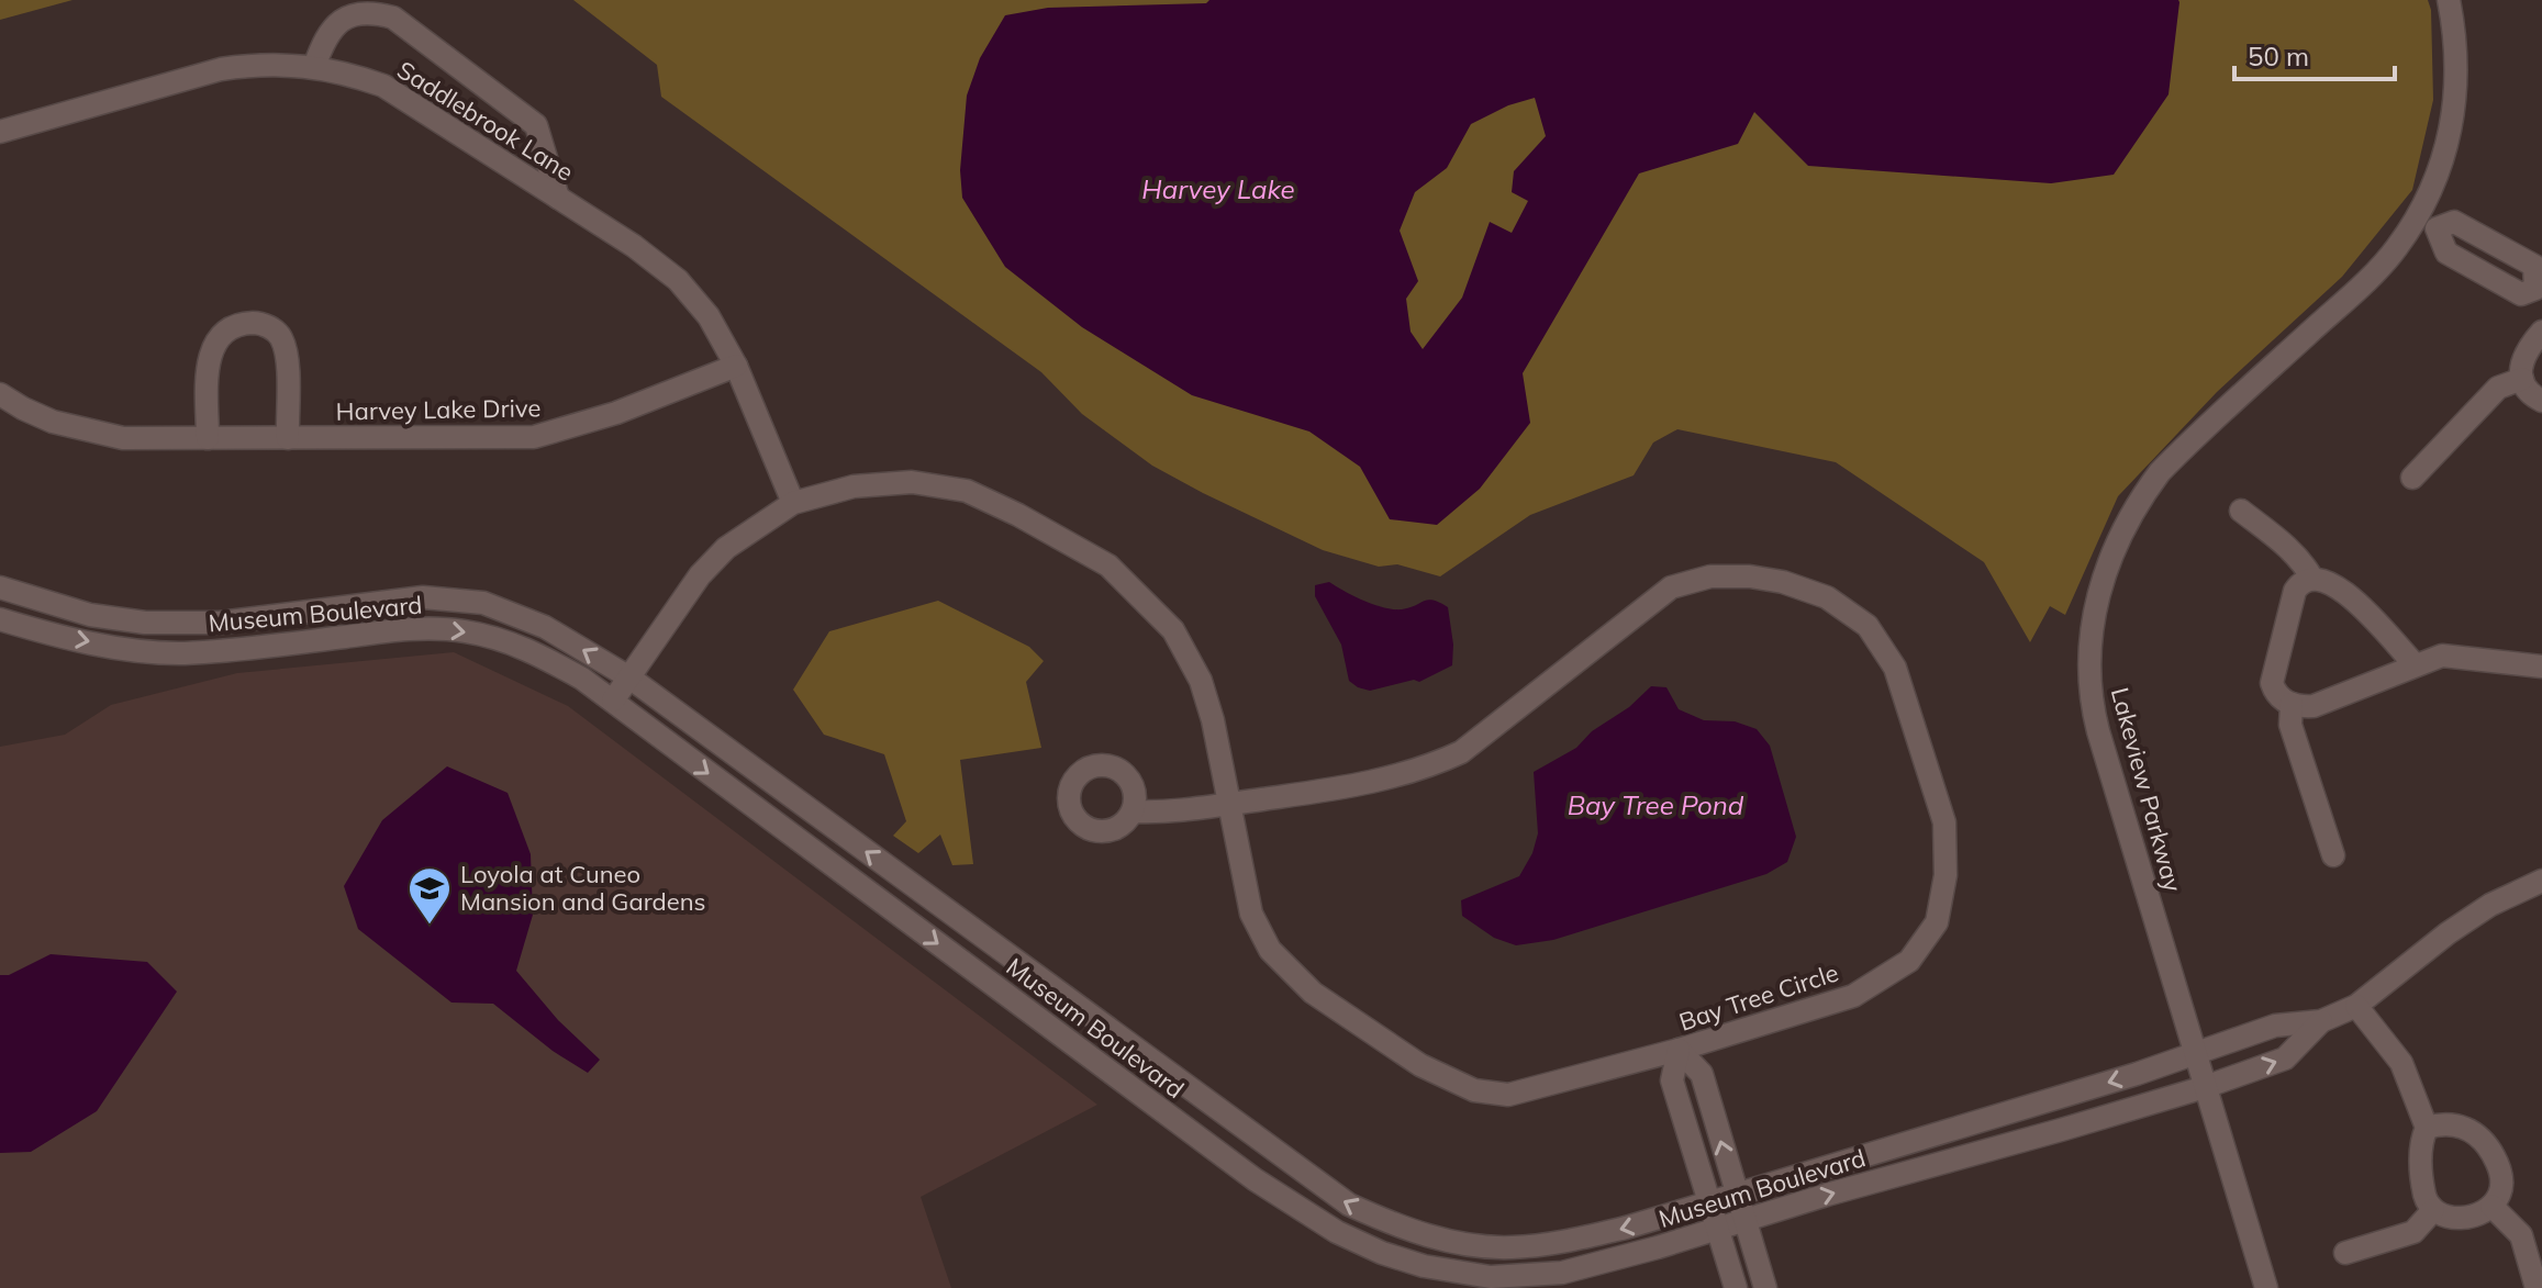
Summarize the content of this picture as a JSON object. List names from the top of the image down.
{
  "streets": {
    "street": [
      "Saddlebrook Lane",
      "Harvey Lake Drive",
      "Museum Boulevard",
      "Lakeview Parkway",
      "Bay Tree Circle"
    ]
  },
  "crossings": [
    ["Saddlebrook Lane", "Harvey Lake Drive"],
    ["Saddlebrook Lane", "Bay Tree Circle"],
    ["Museum Boulevard", "Lakeview Parkway"],
    ["Museum Boulevard", "Bay Tree Circle"]
  ],
  "water": ["Harvey Lake", "Bay Tree Pond"],
  "places": {
    "school or university": ["Loyola at Cuneo Mansion and Gardens"]
  },
  "scale_bar": "50 m"
}
